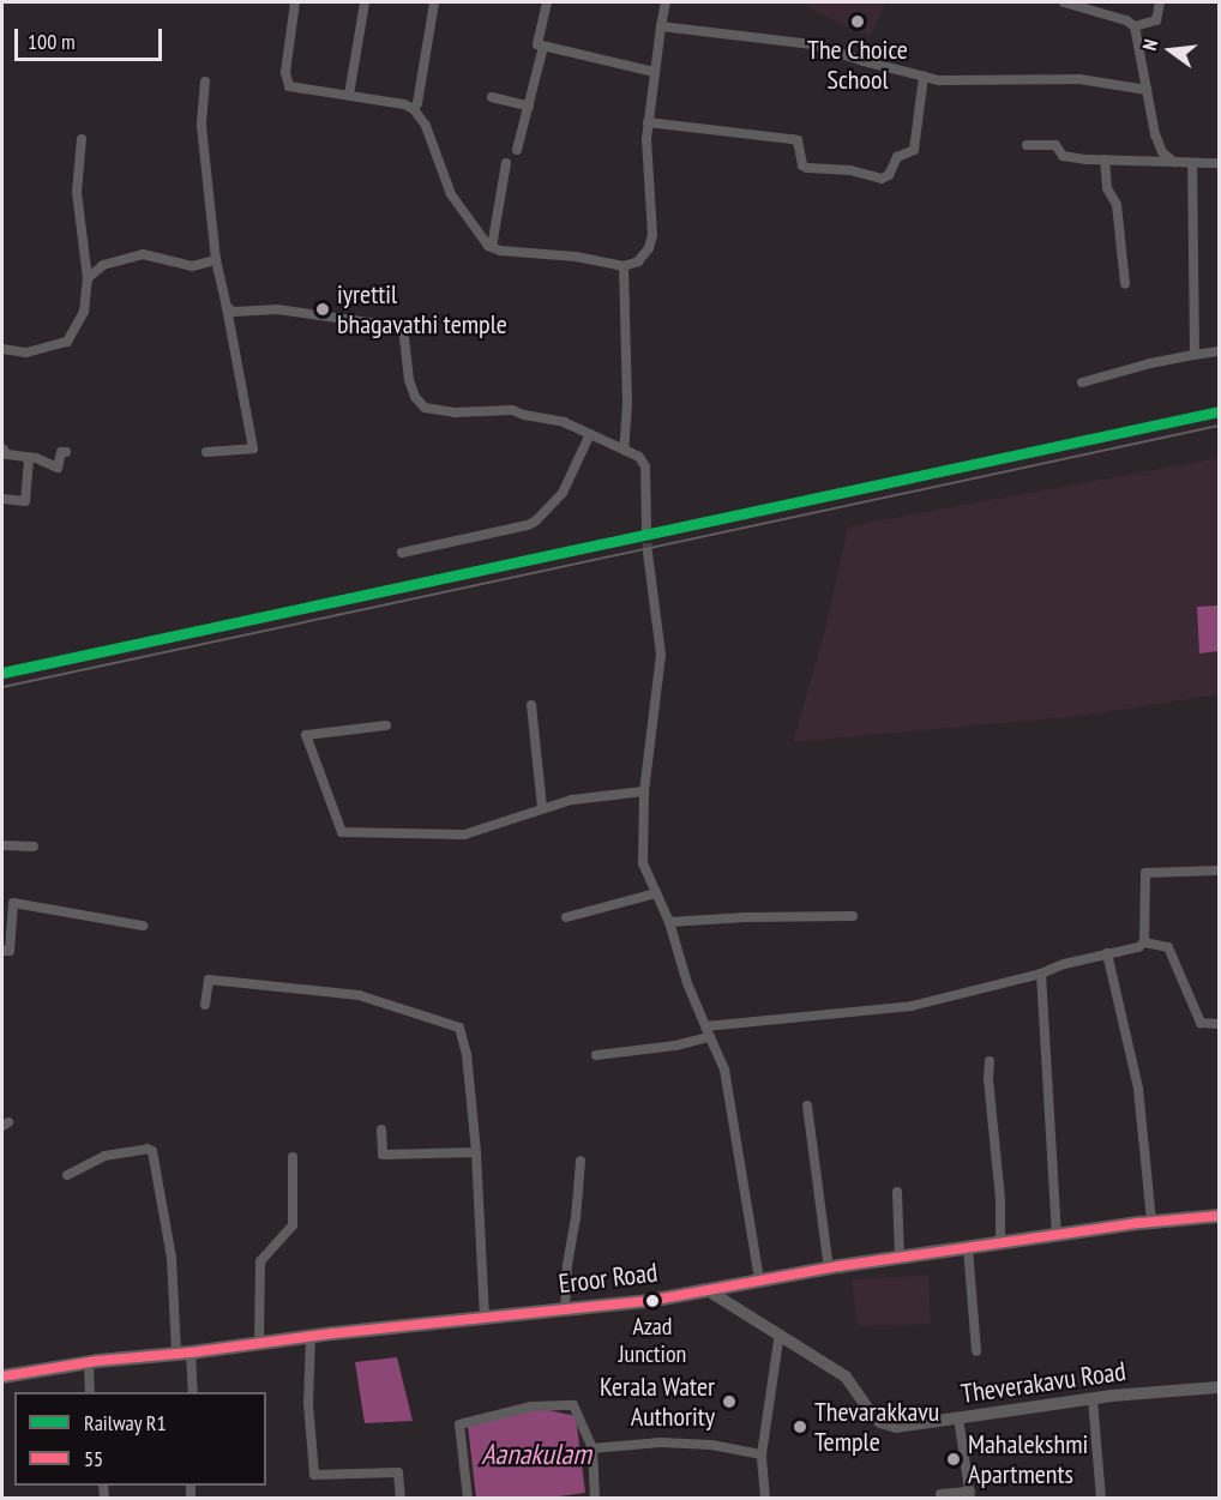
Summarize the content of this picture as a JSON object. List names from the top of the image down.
{
  "streets": {
    "main road": ["Eroor Road"],
    "street": ["Theverakavu Road"]
  },
  "crossings": [
    ["Eroor Road", "Theverakavu Road"]
  ],
  "water": ["Aanakulam"],
  "places": [
    "The Choice School",
    "iyrettil bhagavathi temple",
    "Azad Junction",
    "Kerala Water Authority",
    "Thevarakkavu Temple",
    "Mahalekshmi Apartments"
  ],
  "lines": ["rail line R1", "transit line 55"],
  "legend": ["Railway R1", "55"],
  "scale_bar": "100 m",
  "north": "left"
}
